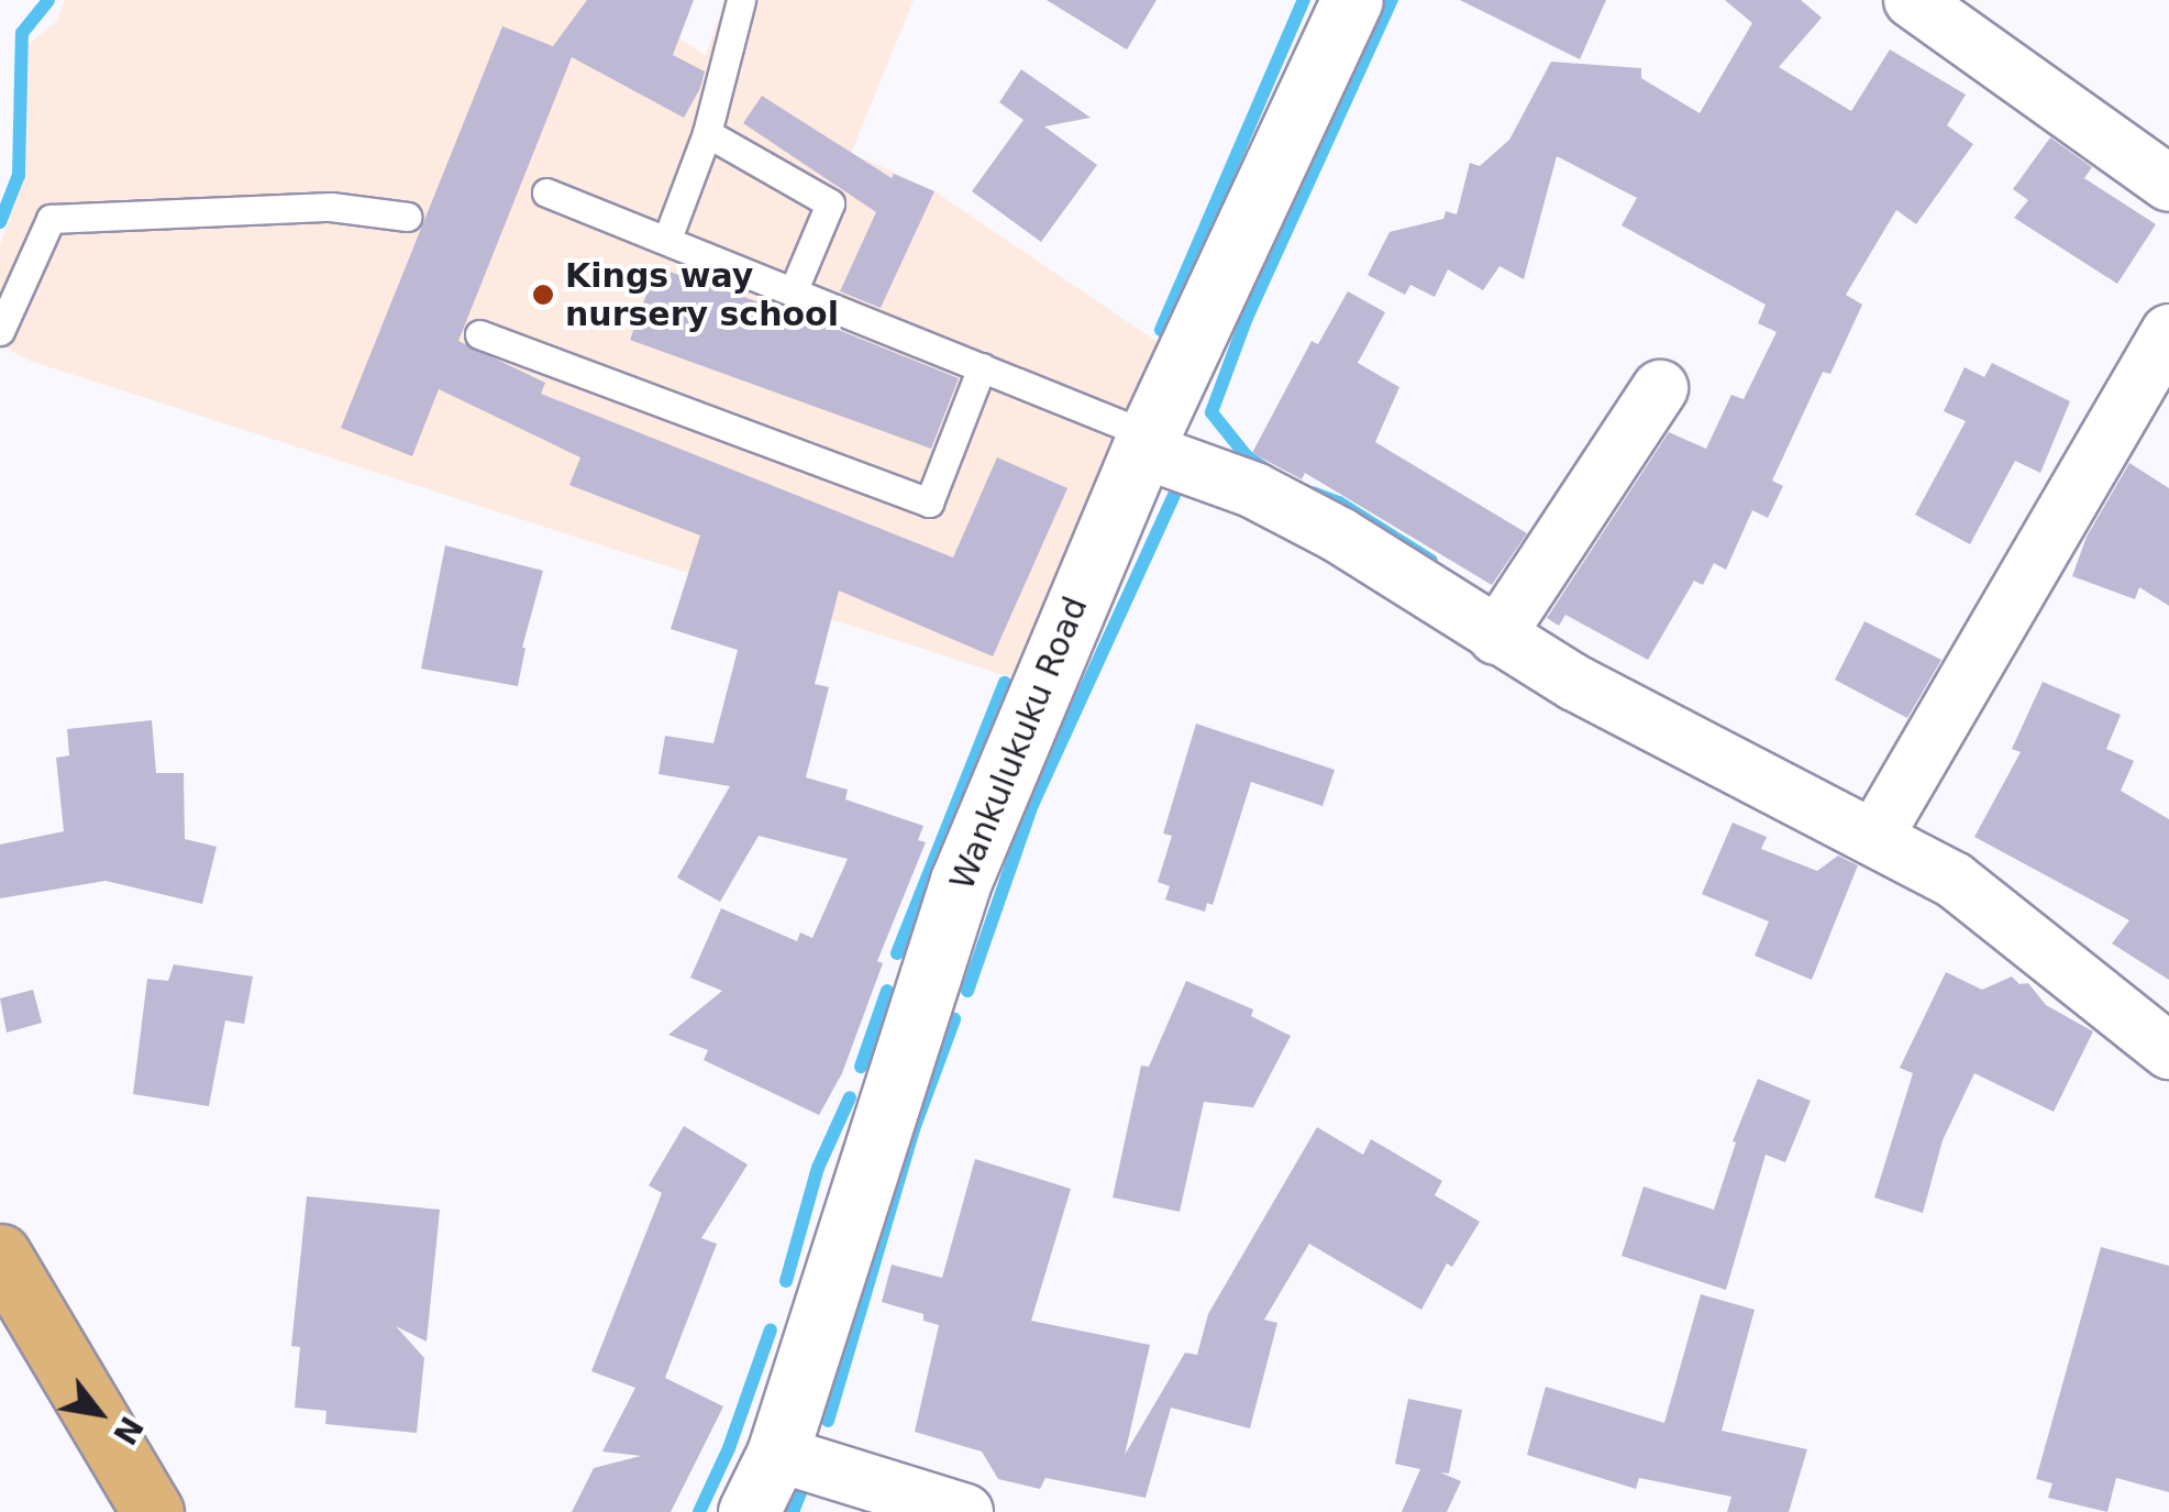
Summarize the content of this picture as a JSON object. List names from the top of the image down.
{
  "streets": {
    "main road": ["Wankulukuku Road"]
  },
  "places": ["Kings way nursery school"],
  "north": "bottom right"
}
